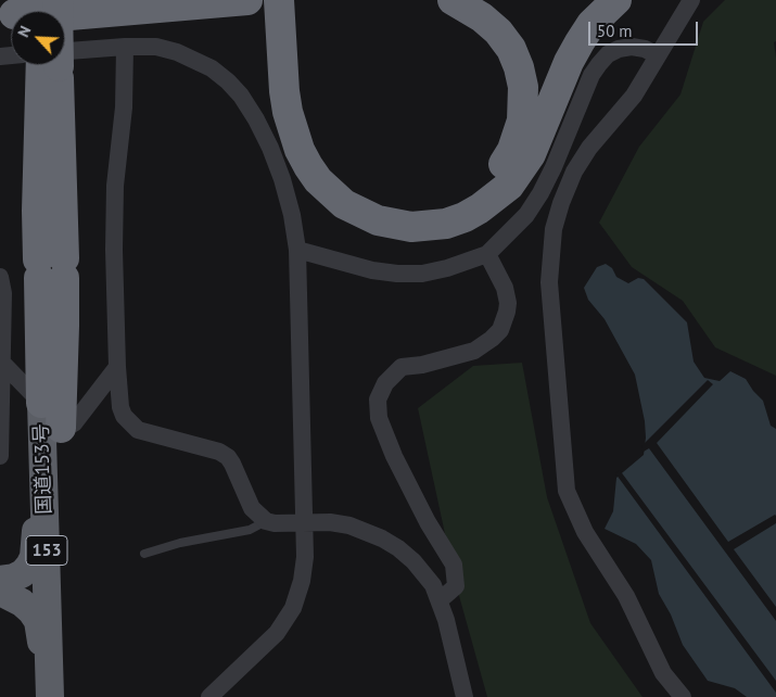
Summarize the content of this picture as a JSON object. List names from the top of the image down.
{
  "streets": {
    "highway": ["国道153号", "153"]
  },
  "crossings": [
    ["国道153号", "153"]
  ],
  "scale_bar": "50 m",
  "north": "top left"
}
